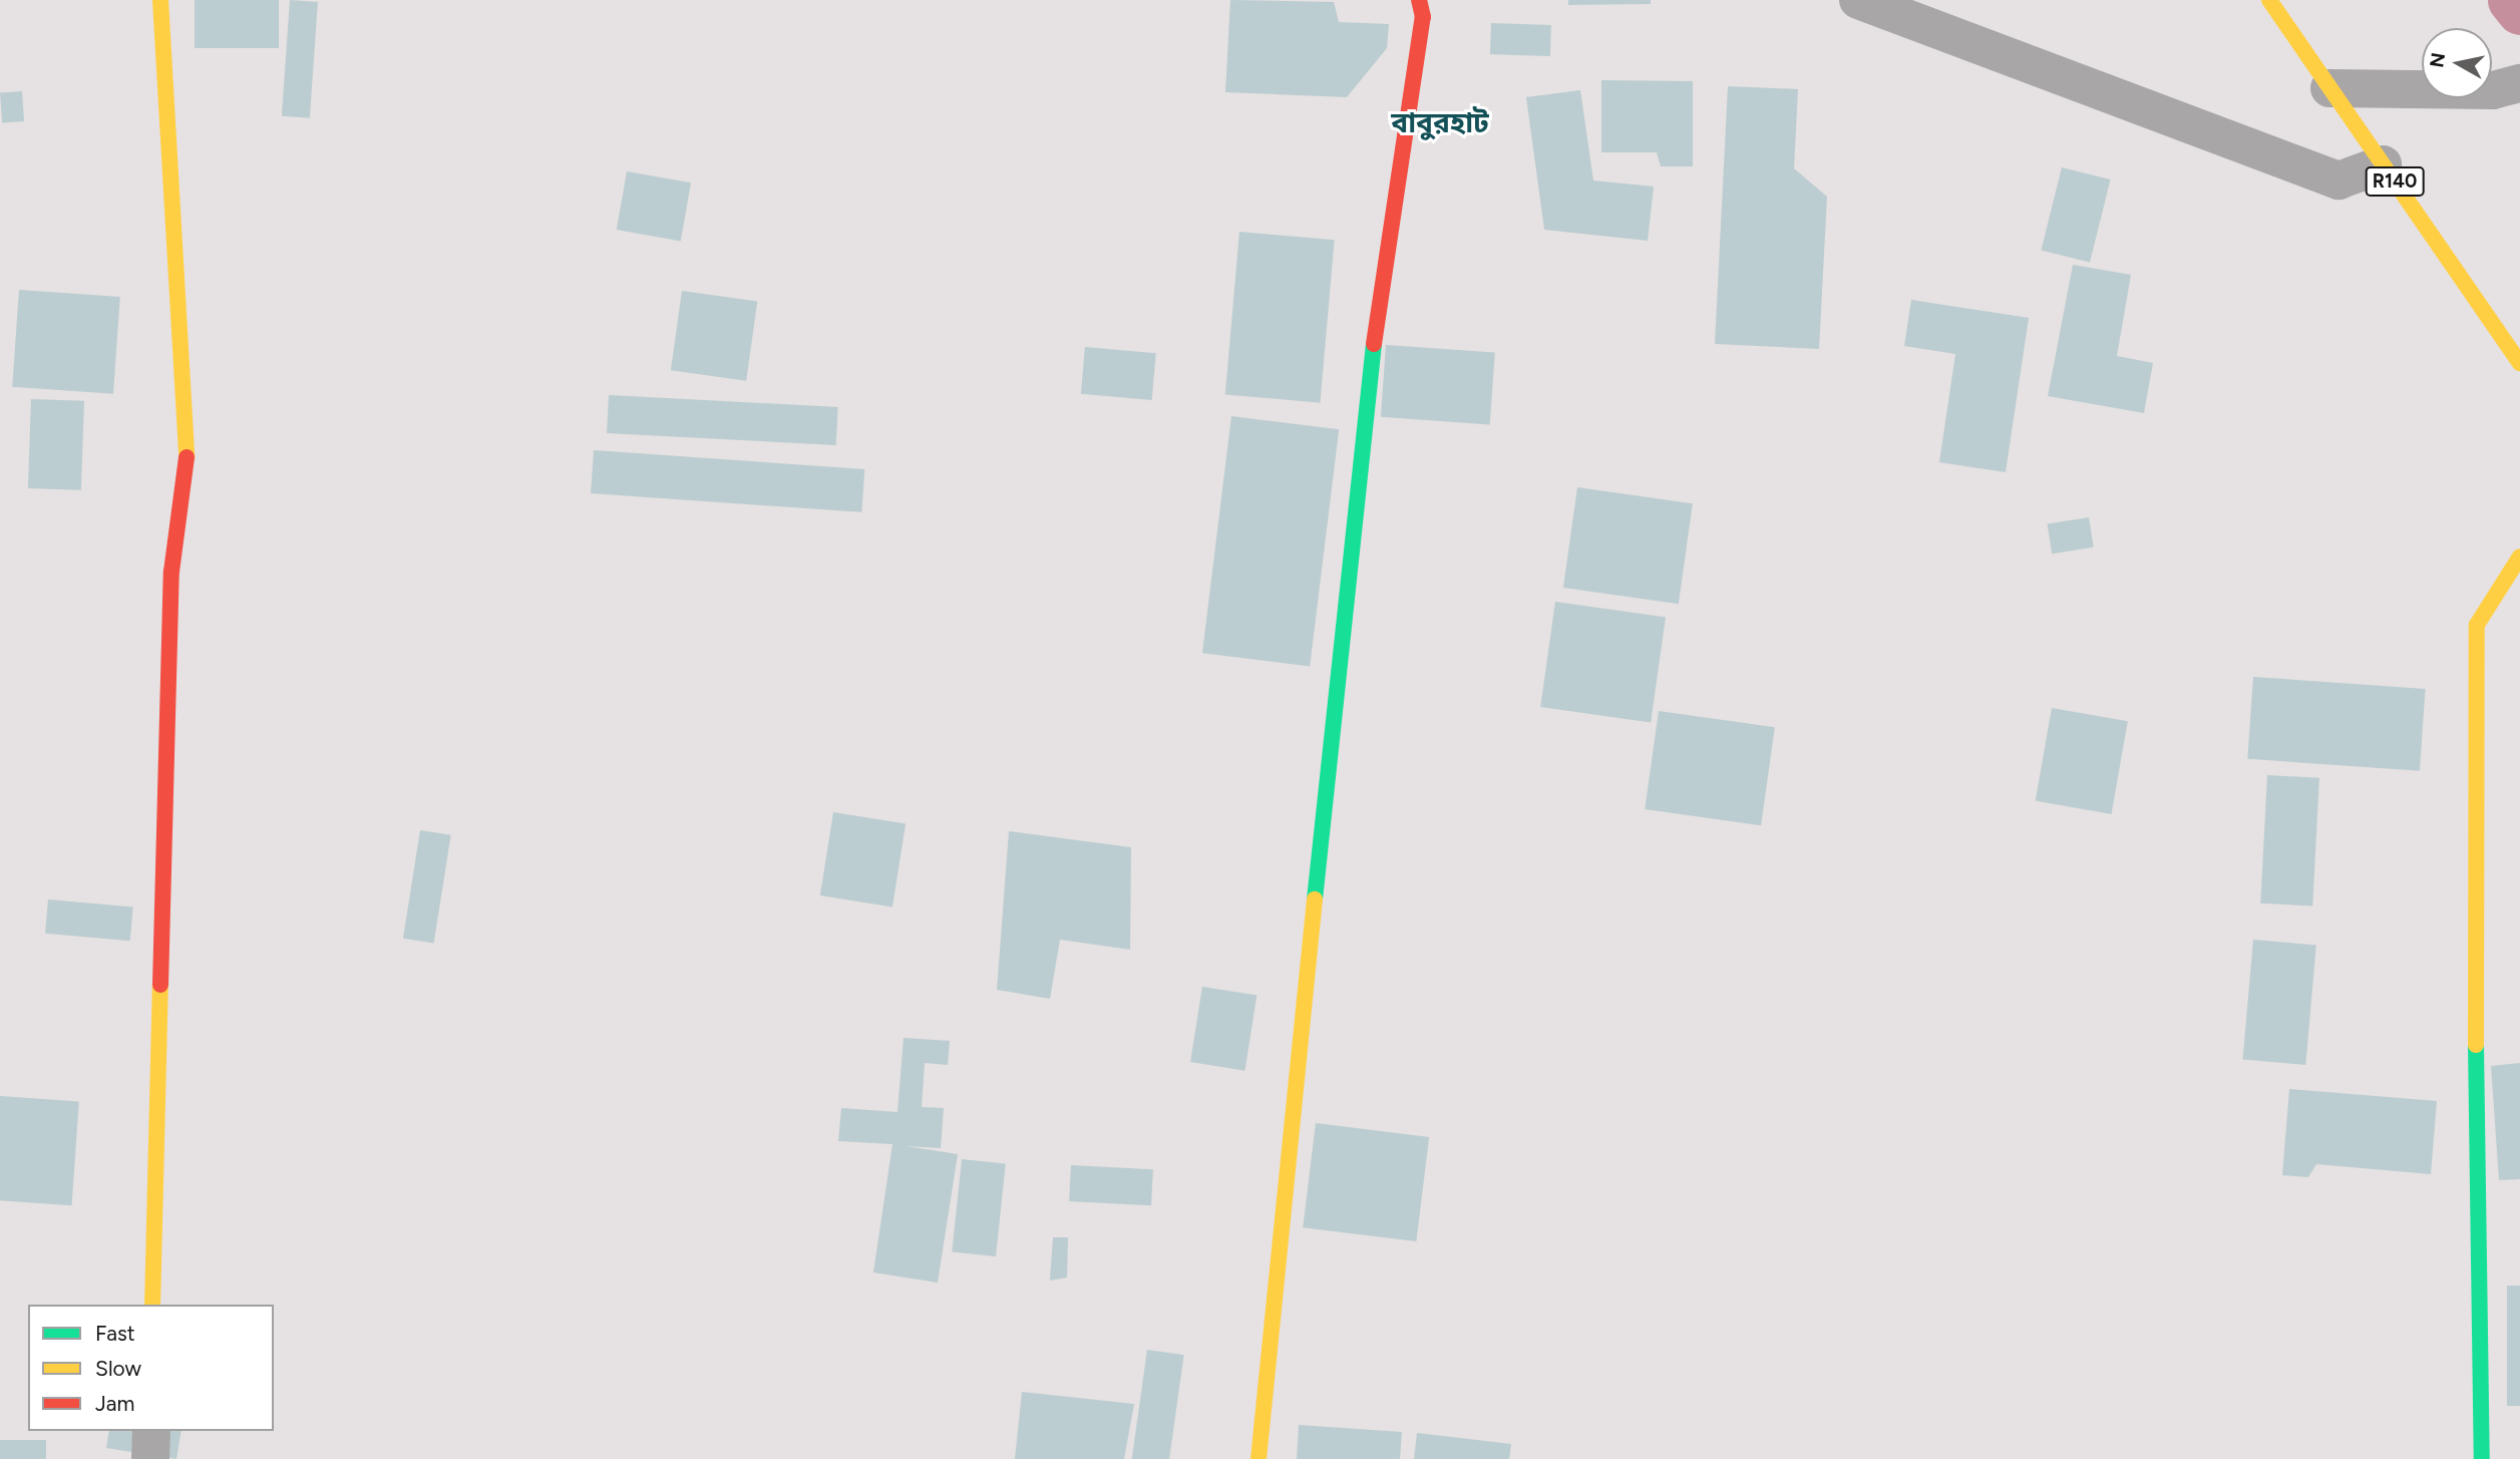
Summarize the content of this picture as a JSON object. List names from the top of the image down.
{
  "streets": {
    "street": ["R140"]
  },
  "districts": ["বাবুরহাট"],
  "legend": ["Fast", "Slow", "Jam"],
  "north": "left"
}
